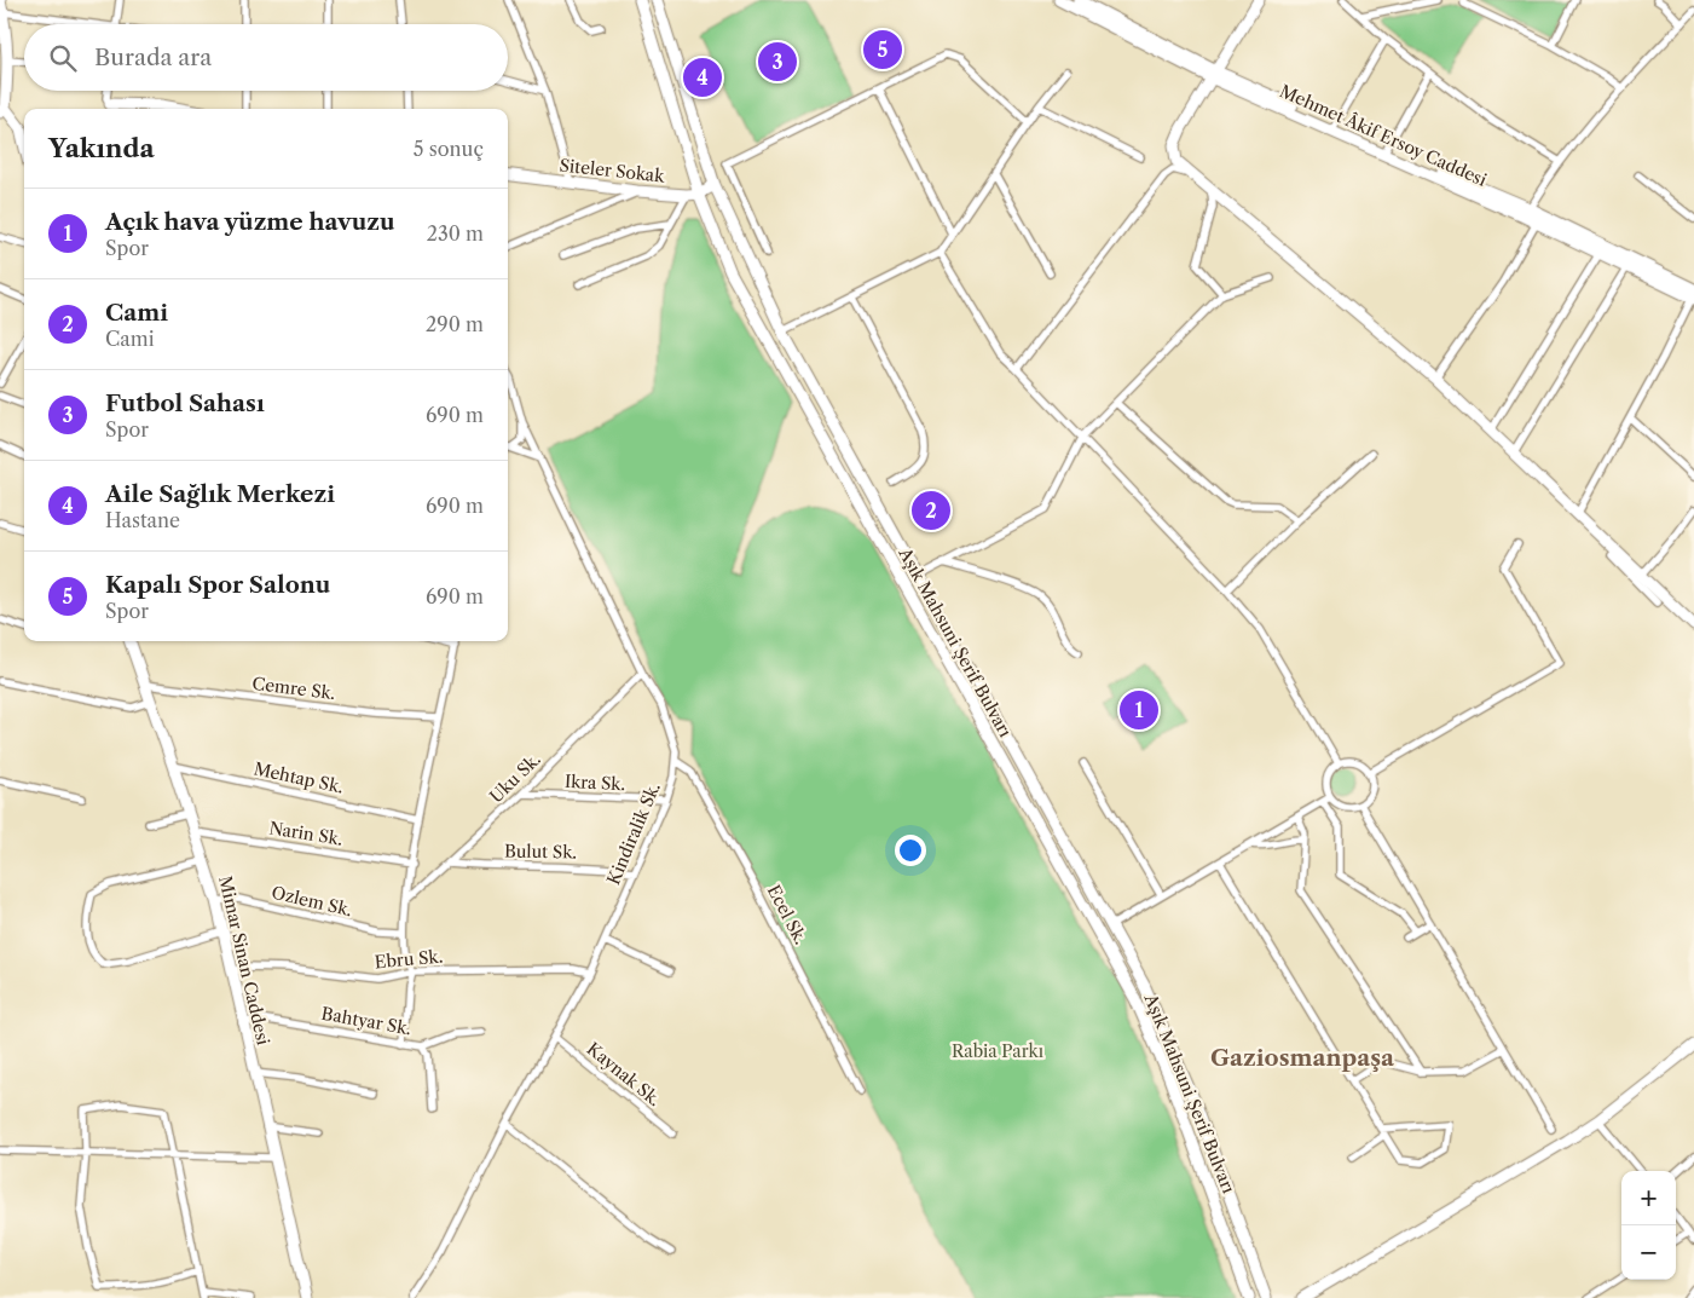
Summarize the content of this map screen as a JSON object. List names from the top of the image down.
{
  "streets": {
    "main road": [
      "Mehmet Âkif Ersoy Caddesi",
      "Siteler Sokak",
      "Aşık Mahsuni Şerif Bulvarı",
      "Mimar Sinan Caddesi"
    ],
    "street": [
      "Cemre Sk.",
      "Mehtap Sk.",
      "Uku Sk.",
      "Ikra Sk.",
      "Narin Sk.",
      "Kindiralik Sk.",
      "Bulut Sk.",
      "Ozlem Sk.",
      "Ecel Sk.",
      "Ebru Sk.",
      "Bahtyar Sk.",
      "Kaynak Sk."
    ]
  },
  "crossings": [
    ["Siteler Sokak", "Aşık Mahsuni Şerif Bulvarı"],
    ["Cemre Sk.", "Mimar Sinan Caddesi"],
    ["Mehtap Sk.", "Mimar Sinan Caddesi"],
    ["Uku Sk.", "Ikra Sk."],
    ["Uku Sk.", "Kindiralik Sk."],
    ["Uku Sk.", "Bulut Sk."],
    ["Ikra Sk.", "Kindiralik Sk."],
    ["Narin Sk.", "Mimar Sinan Caddesi"],
    ["Kindiralik Sk.", "Bulut Sk."],
    ["Kindiralik Sk.", "Ecel Sk."],
    ["Kindiralik Sk.", "Ebru Sk."],
    ["Kindiralik Sk.", "Kaynak Sk."],
    ["Ozlem Sk.", "Mimar Sinan Caddesi"],
    ["Ebru Sk.", "Mimar Sinan Caddesi"],
    ["Mimar Sinan Caddesi", "Bahtyar Sk."]
  ],
  "districts": ["Gaziosmanpaşa"],
  "parks": ["Rabia Parkı"],
  "page": {
    "search": "Burada ara",
    "pins": [
      "5",
      "3",
      "4",
      "2",
      "1"
    ],
    "heading": ["Yakında", "5 sonuç"],
    "list": [
      {
        "mark": "1",
        "name": "Açık hava yüzme havuzu",
        "note": "Spor",
        "value": "230 m"
      },
      {
        "mark": "2",
        "name": "Cami",
        "note": "Cami",
        "value": "290 m"
      },
      {
        "mark": "3",
        "name": "Futbol Sahası",
        "note": "Spor",
        "value": "690 m"
      },
      {
        "mark": "4",
        "name": "Aile Sağlık Merkezi",
        "note": "Hastane",
        "value": "690 m"
      },
      {
        "mark": "5",
        "name": "Kapalı Spor Salonu",
        "note": "Spor",
        "value": "690 m"
      }
    ],
    "map_buttons": ["+", "−"]
  }
}
